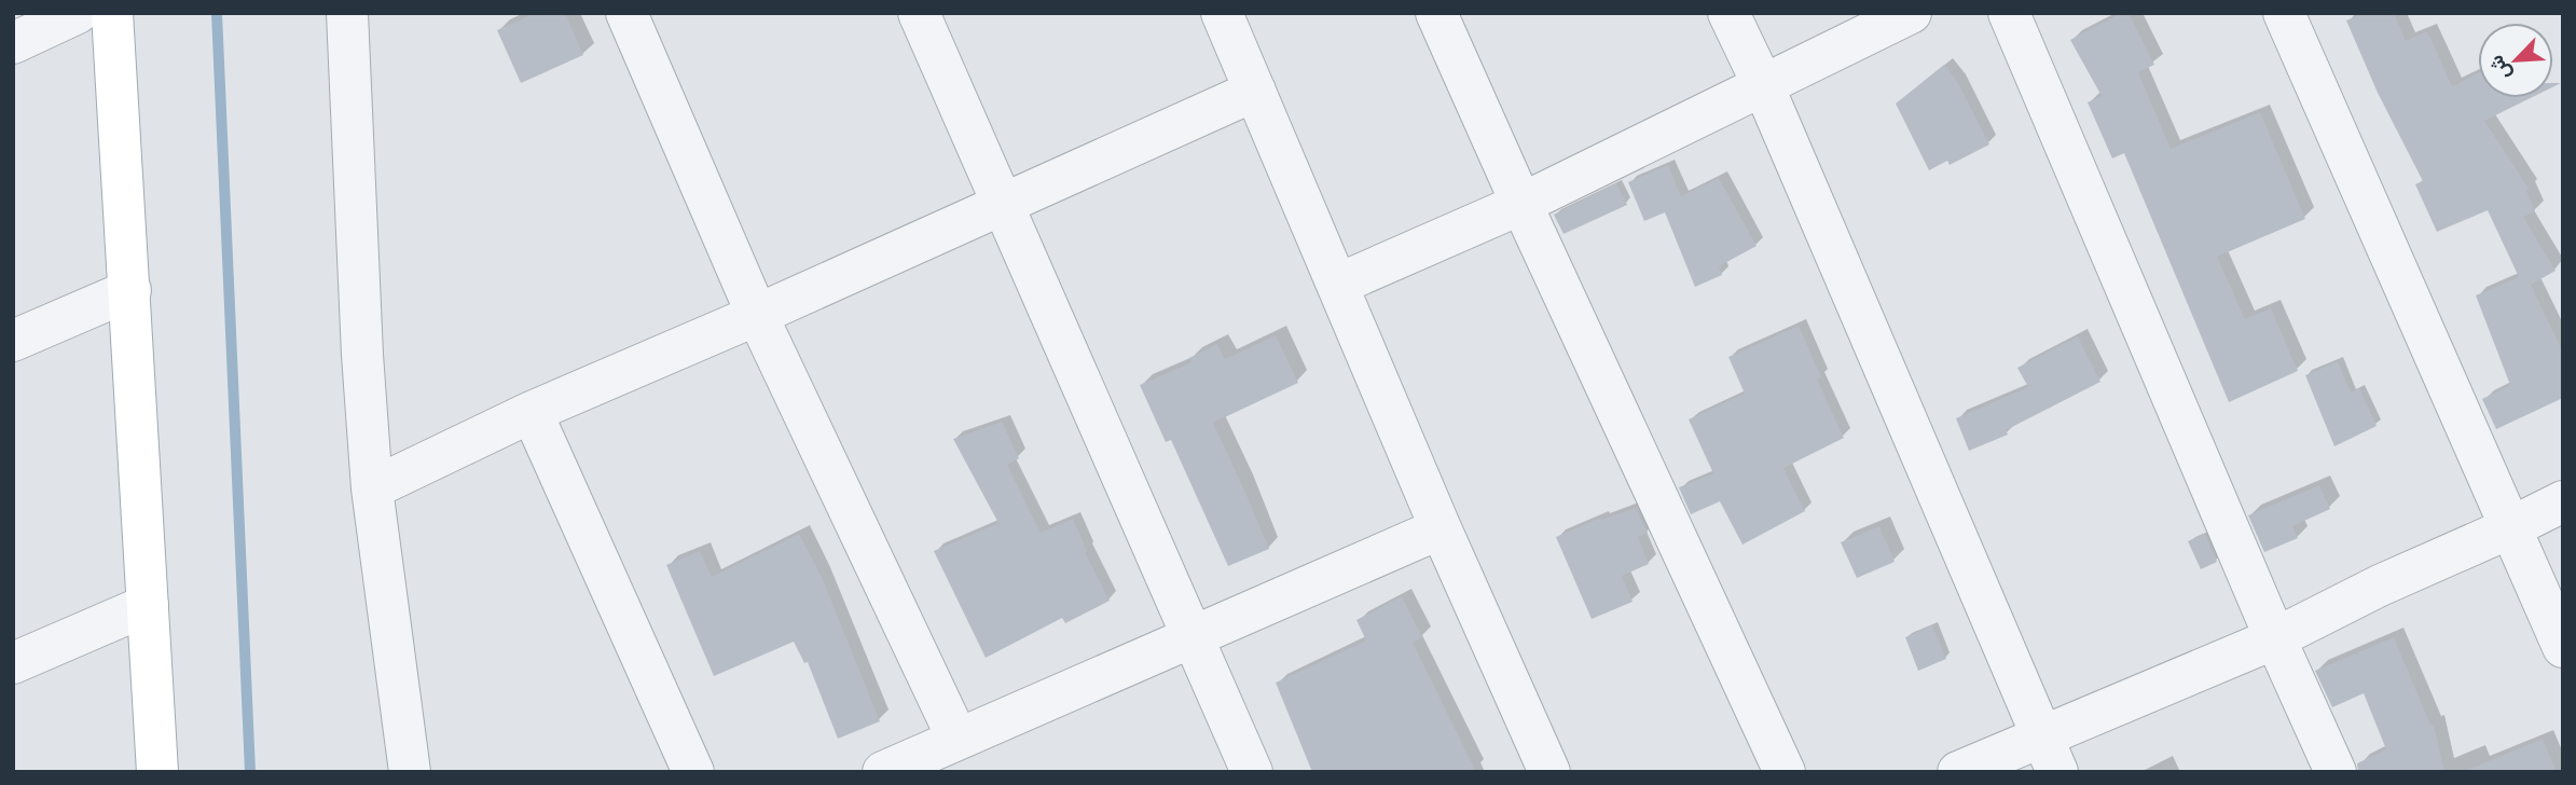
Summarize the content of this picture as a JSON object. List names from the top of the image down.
{
  "north": "bottom left"
}
